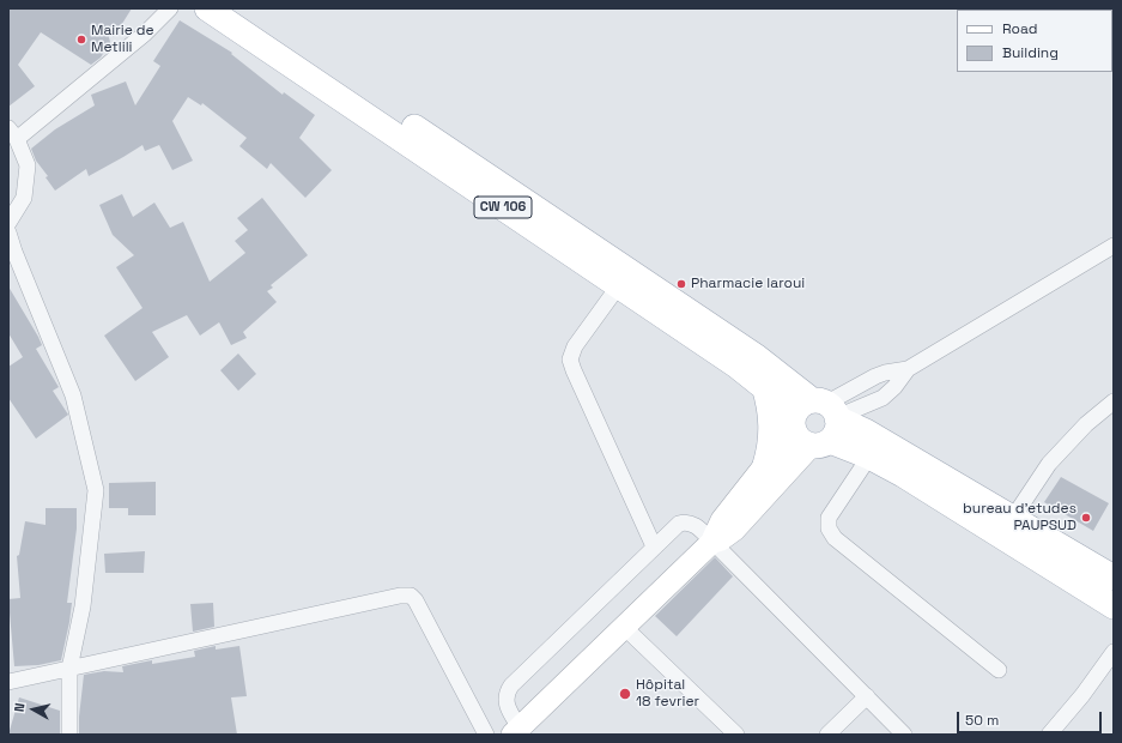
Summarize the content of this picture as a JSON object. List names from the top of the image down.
{
  "streets": {
    "main road": ["CW 106"]
  },
  "places": [
    "Mairie de Metlili",
    "Pharmacie laroui",
    "bureau d'etudes PAUPSUD",
    "Hôpital 18 fevrier"
  ],
  "legend": ["Road", "Building"],
  "scale_bar": "50 m",
  "north": "left"
}
